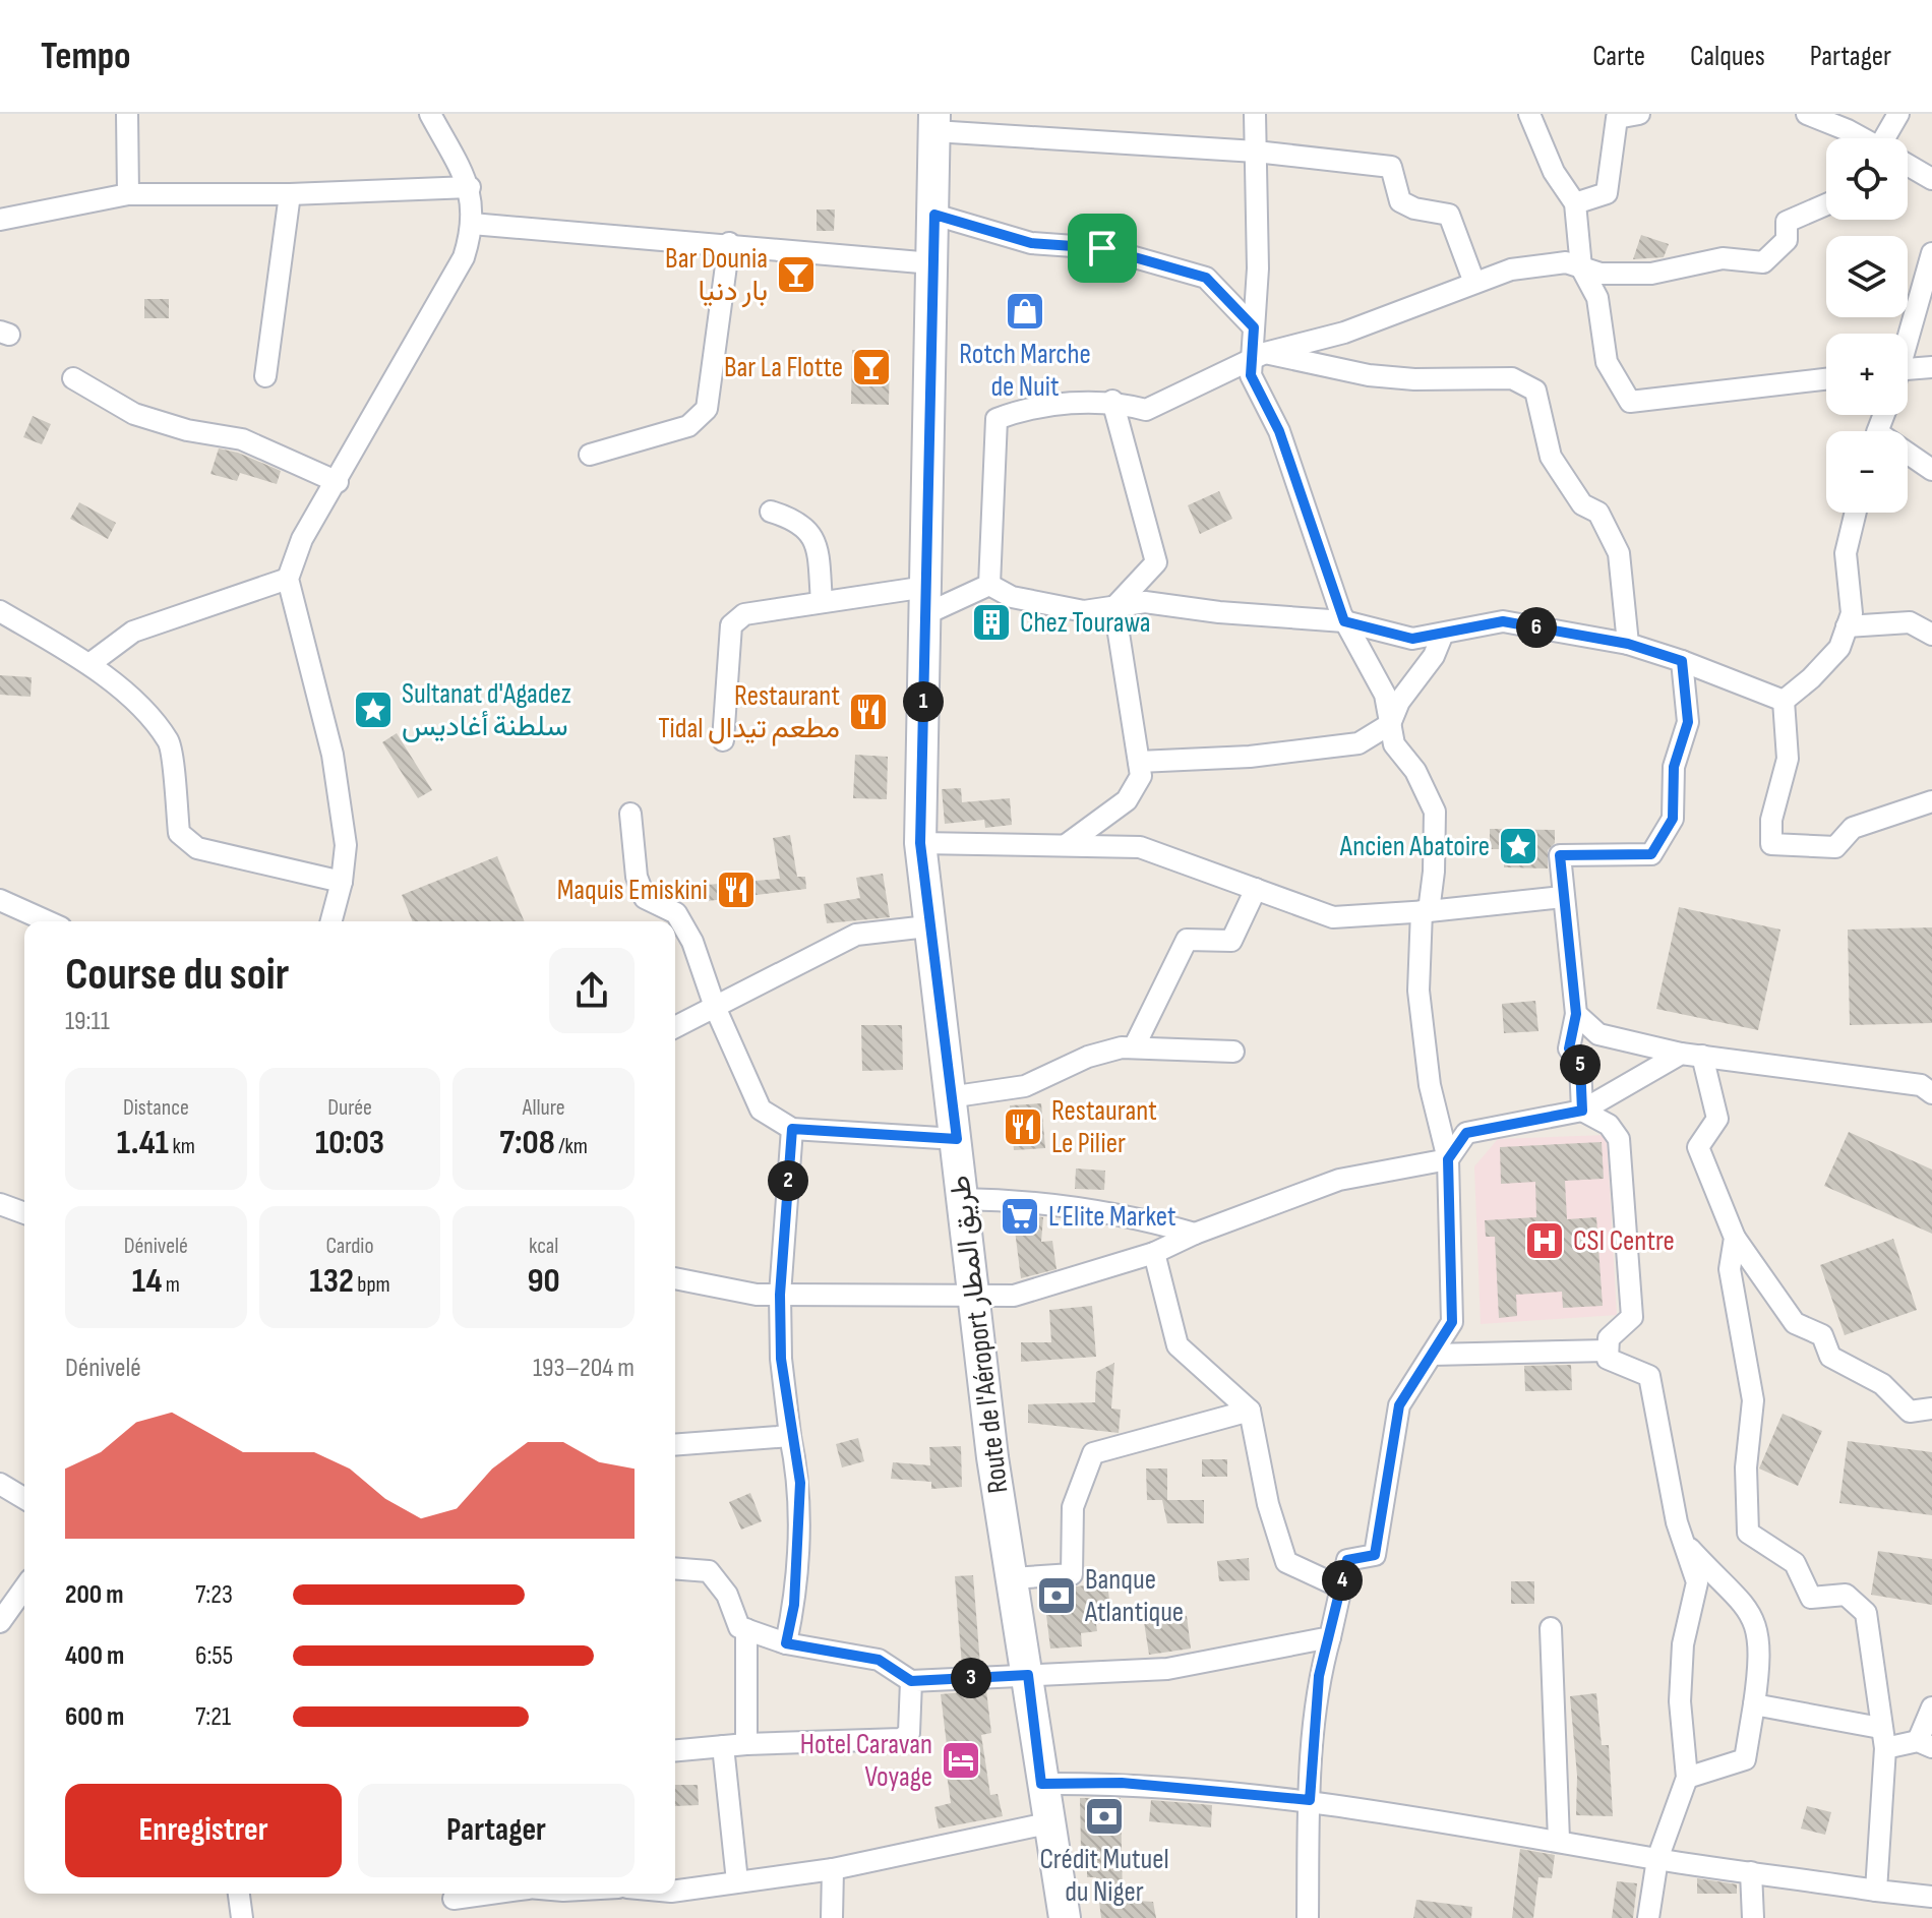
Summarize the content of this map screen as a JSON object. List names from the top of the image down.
{
  "streets": {
    "main road": ["Route de l'Aéroport طريق المطار"]
  },
  "places": {
    "bar": ["Bar Dounia بار دنيا", "Bar La Flotte"],
    "shop": ["Rotch Marche de Nuit"],
    "building": ["Chez Tourawa"],
    "place": ["Sultanat d'Agadez سلطنة أغاديس", "Ancien Abatoire"],
    "restaurant": ["Restaurant Tidal مطعم تيدال", "Maquis Emiskini", "Restaurant Le Pilier"],
    "supermarket": ["L’Elite Market"],
    "hospital": ["CSI Centre"],
    "bank": ["Banque Atlantique", "Crédit Mutuel du Niger"],
    "hotel": ["Hotel Caravan Voyage"]
  },
  "page": {
    "header": "Tempo",
    "nav": ["Carte", "Calques", "Partager"],
    "map_buttons": ["+", "−"],
    "pins": [
      "6",
      "1",
      "5",
      "2",
      "4",
      "3"
    ],
    "heading": ["Course du soir", "19:11"],
    "stats": [
      ["Distance", "1.41 km"],
      ["Durée", "10:03"],
      ["Allure", "7:08 /km"],
      ["Dénivelé", "14 m"],
      ["Cardio", "132 bpm"],
      ["kcal", "90"]
    ],
    "chart": ["Dénivelé", "193–204 m"],
    "list": [
      {
        "name": "200 m",
        "note": "7:23"
      },
      {
        "name": "400 m",
        "note": "6:55"
      },
      {
        "name": "600 m",
        "note": "7:21"
      }
    ],
    "buttons": ["Enregistrer", "Partager"]
  }
}
